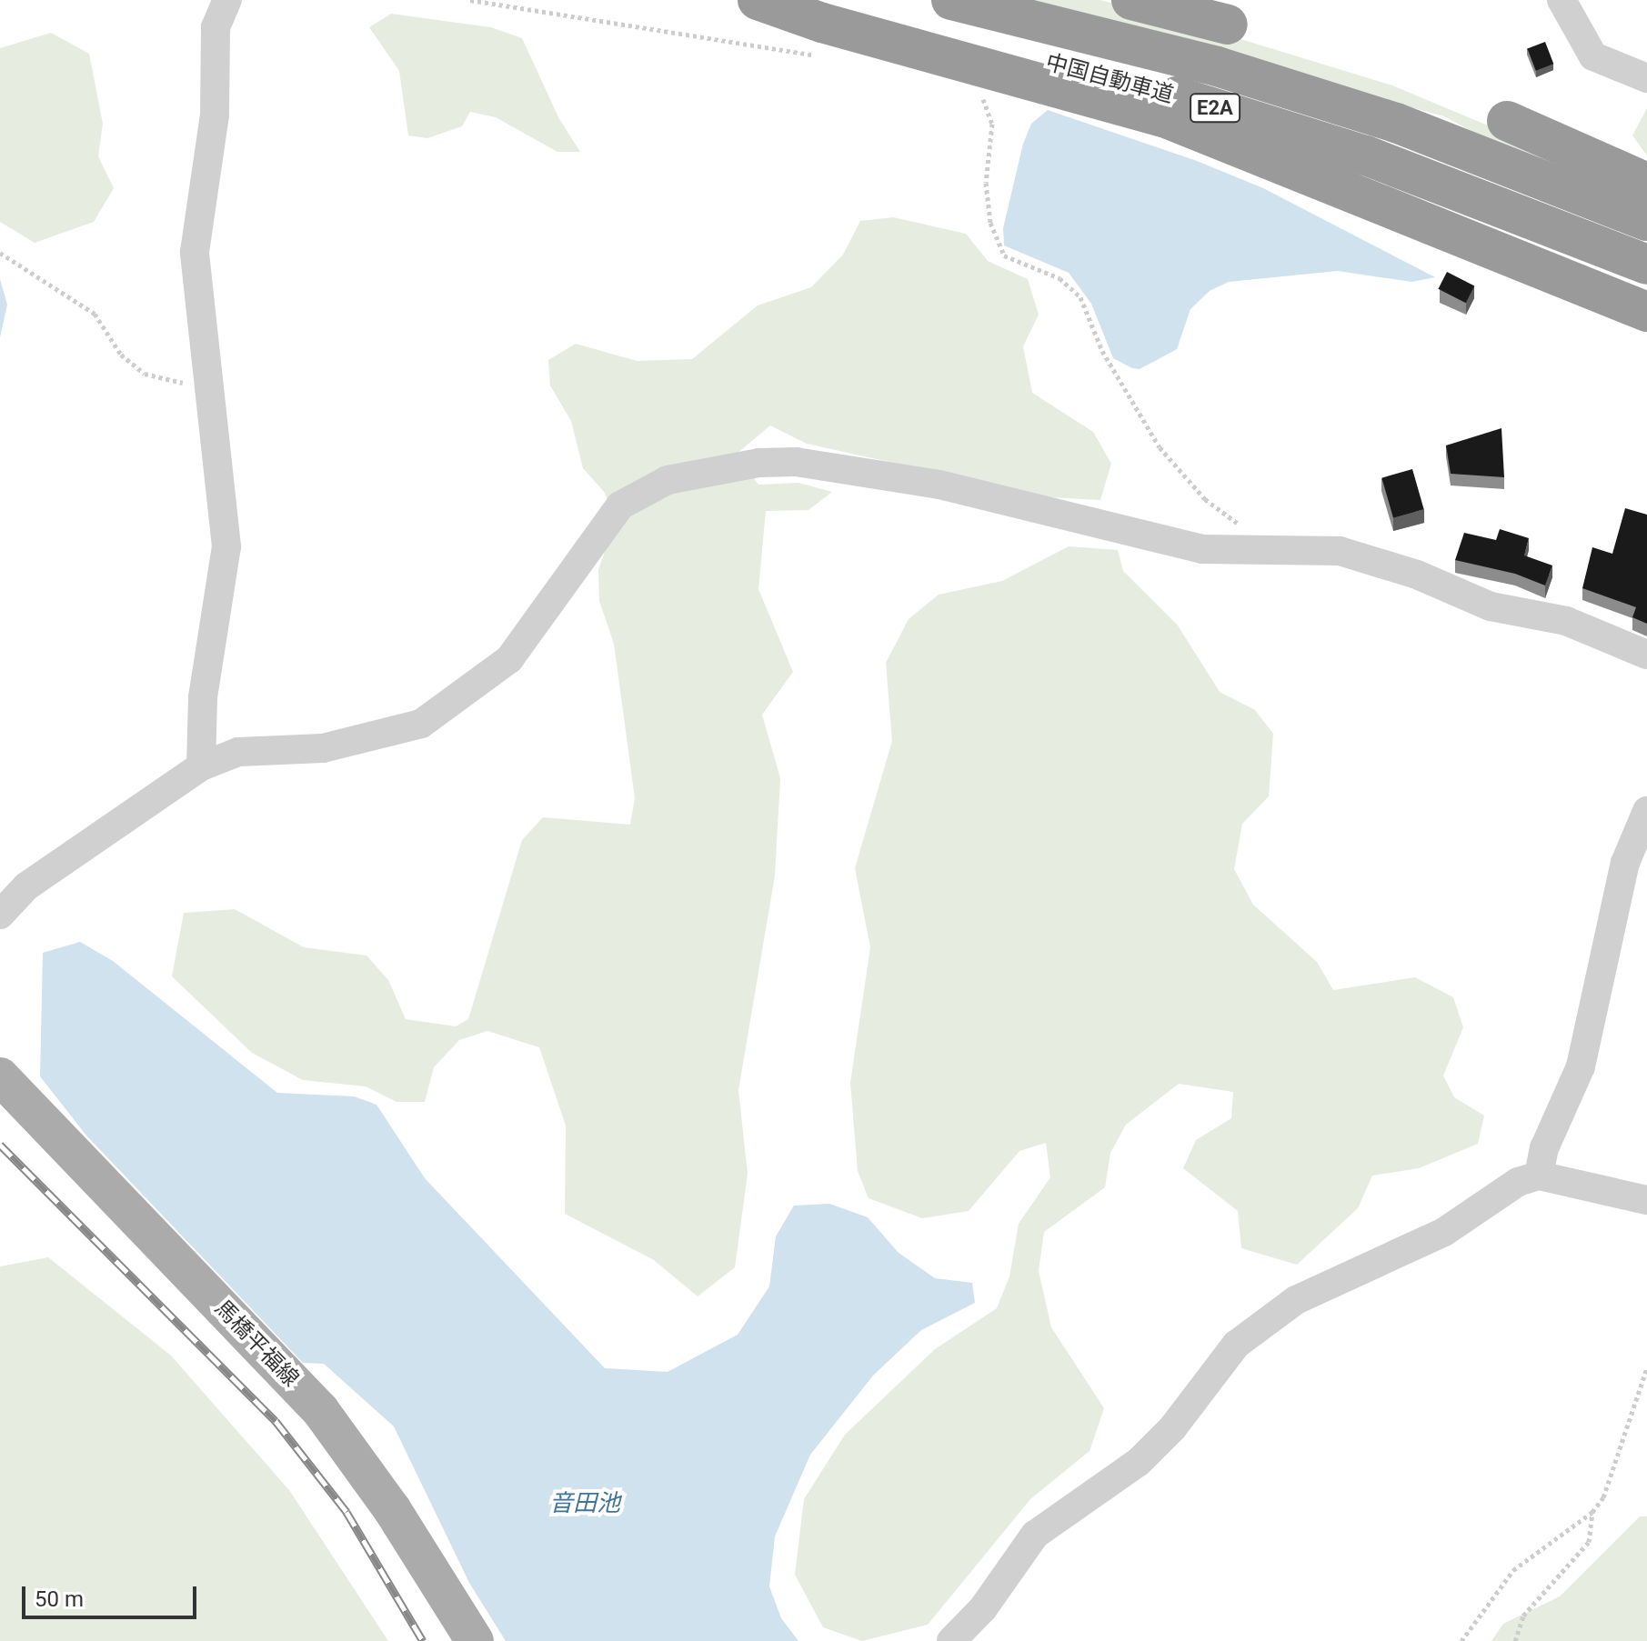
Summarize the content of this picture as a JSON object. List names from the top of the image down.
{
  "streets": {
    "highway": ["中国自動車道", "E2A"],
    "main road": ["馬橋平福線"]
  },
  "water": ["音田池"],
  "scale_bar": "50 m"
}
